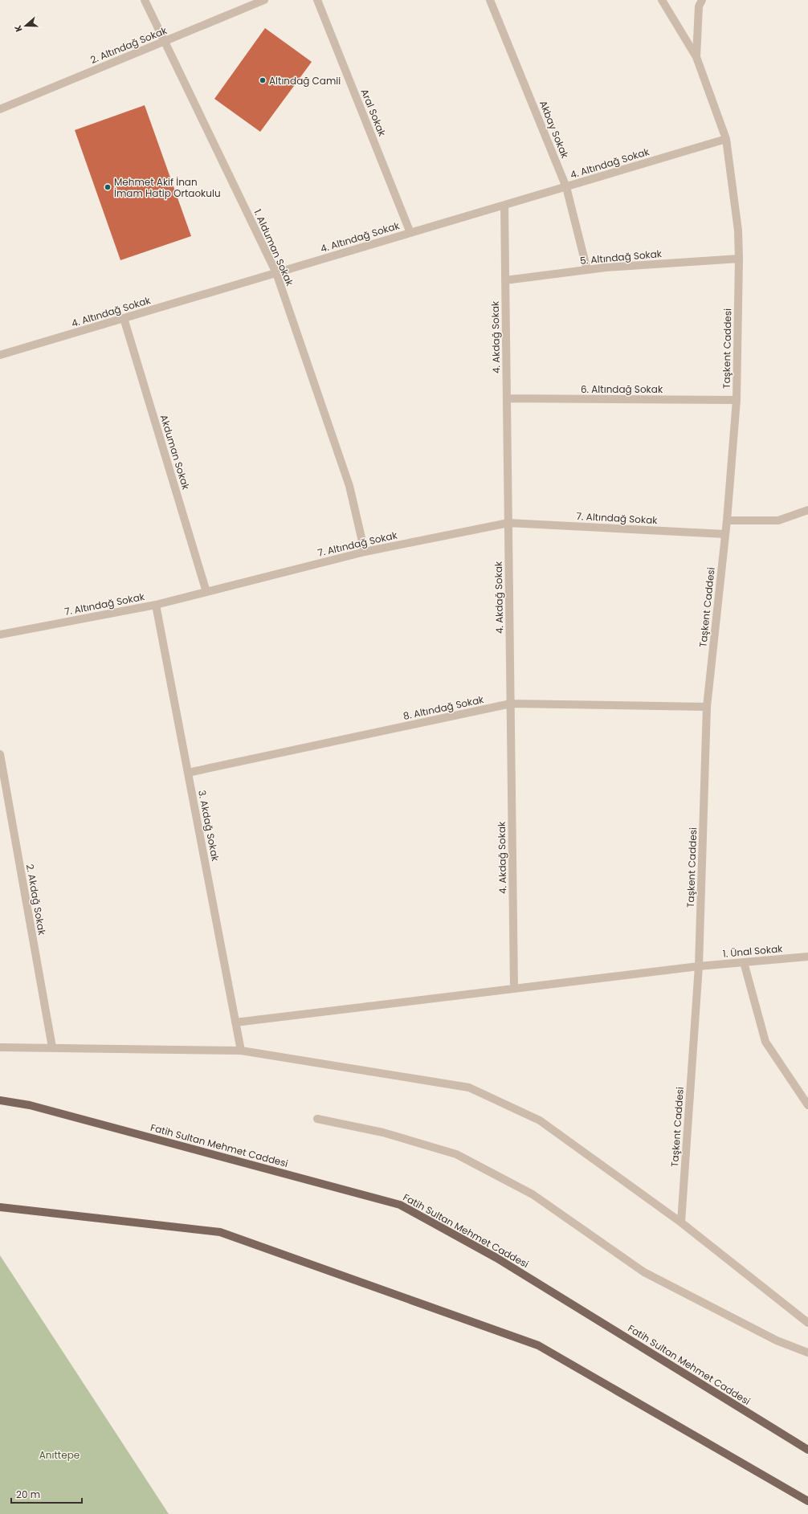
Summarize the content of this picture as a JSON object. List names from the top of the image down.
{
  "streets": {
    "main road": ["Fatih Sultan Mehmet Caddesi"],
    "street": [
      "2. Altındağ Sokak",
      "Aral Sokak",
      "Akbay Sokak",
      "4. Altındağ Sokak",
      "1. Alduman Sokak",
      "5. Altındağ Sokak",
      "4. Akdağ Sokak",
      "Taşkent Caddesi",
      "6. Altındağ Sokak",
      "Akduman Sokak",
      "7. Altındağ Sokak",
      "8. Altındağ Sokak",
      "3. Akdağ Sokak",
      "2. Akdağ Sokak",
      "1. Ünal Sokak"
    ]
  },
  "crossings": [
    ["2. Altındağ Sokak", "1. Alduman Sokak"],
    ["Aral Sokak", "4. Altındağ Sokak"],
    ["Akbay Sokak", "4. Altındağ Sokak"],
    ["Akbay Sokak", "5. Altındağ Sokak"],
    ["4. Altındağ Sokak", "1. Alduman Sokak"],
    ["4. Altındağ Sokak", "4. Akdağ Sokak"],
    ["4. Altındağ Sokak", "Taşkent Caddesi"],
    ["4. Altındağ Sokak", "Akduman Sokak"],
    ["1. Alduman Sokak", "7. Altındağ Sokak"],
    ["5. Altındağ Sokak", "4. Akdağ Sokak"],
    ["5. Altındağ Sokak", "Taşkent Caddesi"],
    ["4. Akdağ Sokak", "6. Altındağ Sokak"],
    ["4. Akdağ Sokak", "7. Altındağ Sokak"],
    ["4. Akdağ Sokak", "8. Altındağ Sokak"],
    ["4. Akdağ Sokak", "1. Ünal Sokak"],
    ["Taşkent Caddesi", "6. Altındağ Sokak"],
    ["Taşkent Caddesi", "7. Altındağ Sokak"],
    ["Taşkent Caddesi", "8. Altındağ Sokak"],
    ["Taşkent Caddesi", "1. Ünal Sokak"],
    ["Akduman Sokak", "7. Altındağ Sokak"],
    ["7. Altındağ Sokak", "3. Akdağ Sokak"],
    ["8. Altındağ Sokak", "3. Akdağ Sokak"],
    ["3. Akdağ Sokak", "1. Ünal Sokak"]
  ],
  "parks": ["Anıttepe"],
  "places": ["Altındağ Camii", "Mehmet Akif İnan İmam Hatip Ortaokulu"],
  "scale_bar": "20 m",
  "north": "left"
}
